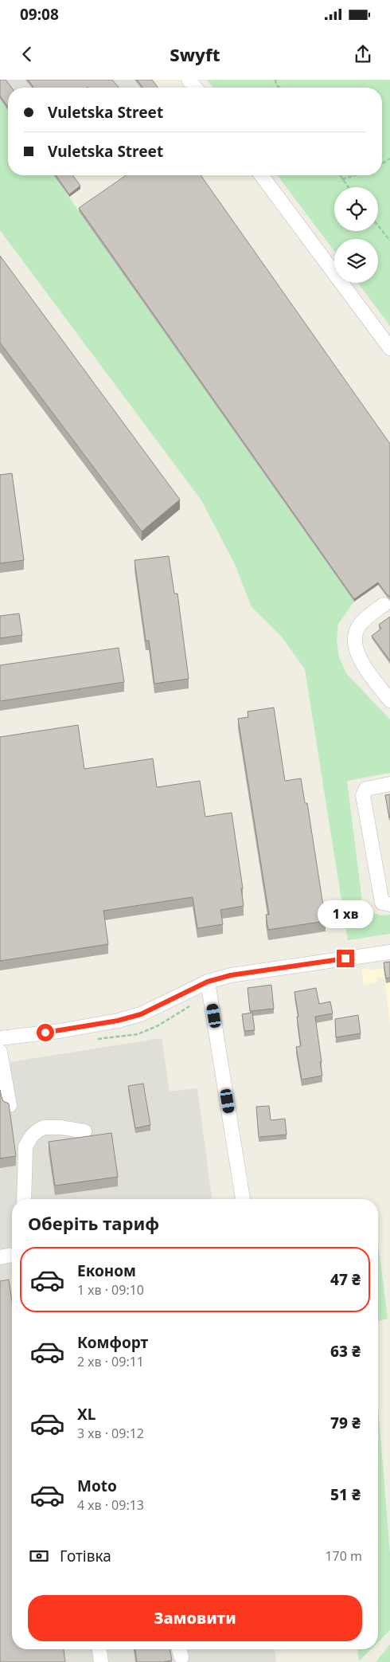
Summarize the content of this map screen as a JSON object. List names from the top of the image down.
{
  "page": {
    "status": "09:08",
    "header": "Swyft",
    "banner": ["Vuletska Street", "Vuletska Street"],
    "bubble": "1 хв",
    "heading": "Оберіть тариф",
    "list": [
      {
        "name": "Економ",
        "note": "1 хв · 09:10",
        "value": "47 ₴"
      },
      {
        "name": "Комфорт",
        "note": "2 хв · 09:11",
        "value": "63 ₴"
      },
      {
        "name": "XL",
        "note": "3 хв · 09:12",
        "value": "79 ₴"
      },
      {
        "name": "Moto",
        "note": "4 хв · 09:13",
        "value": "51 ₴"
      }
    ],
    "pay": ["Готівка", "170 m"],
    "buttons": "Замовити"
  }
}
